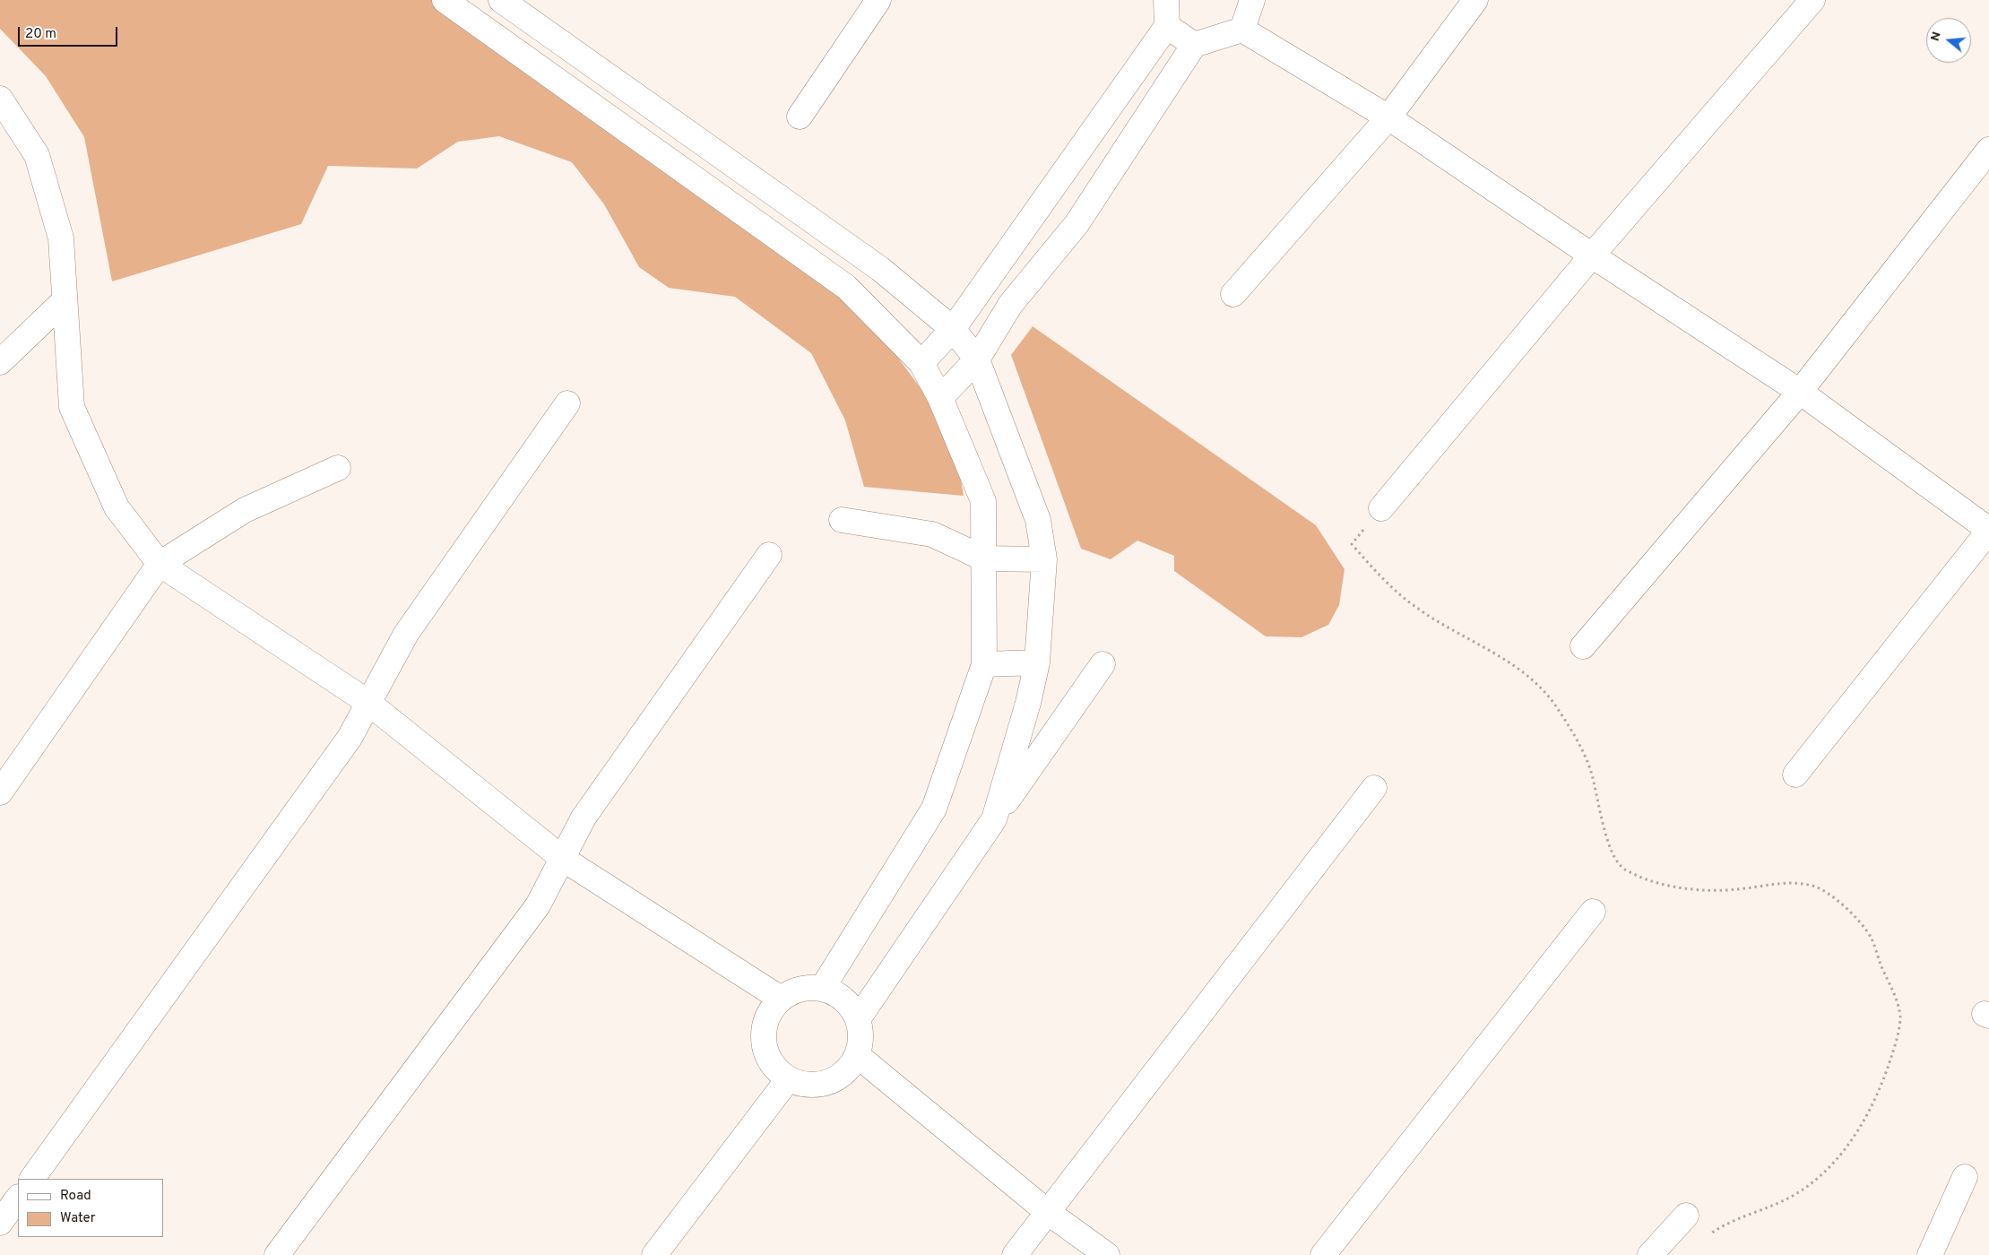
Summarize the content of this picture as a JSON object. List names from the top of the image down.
{
  "legend": ["Road", "Water"],
  "scale_bar": "20 m",
  "north": "left"
}
